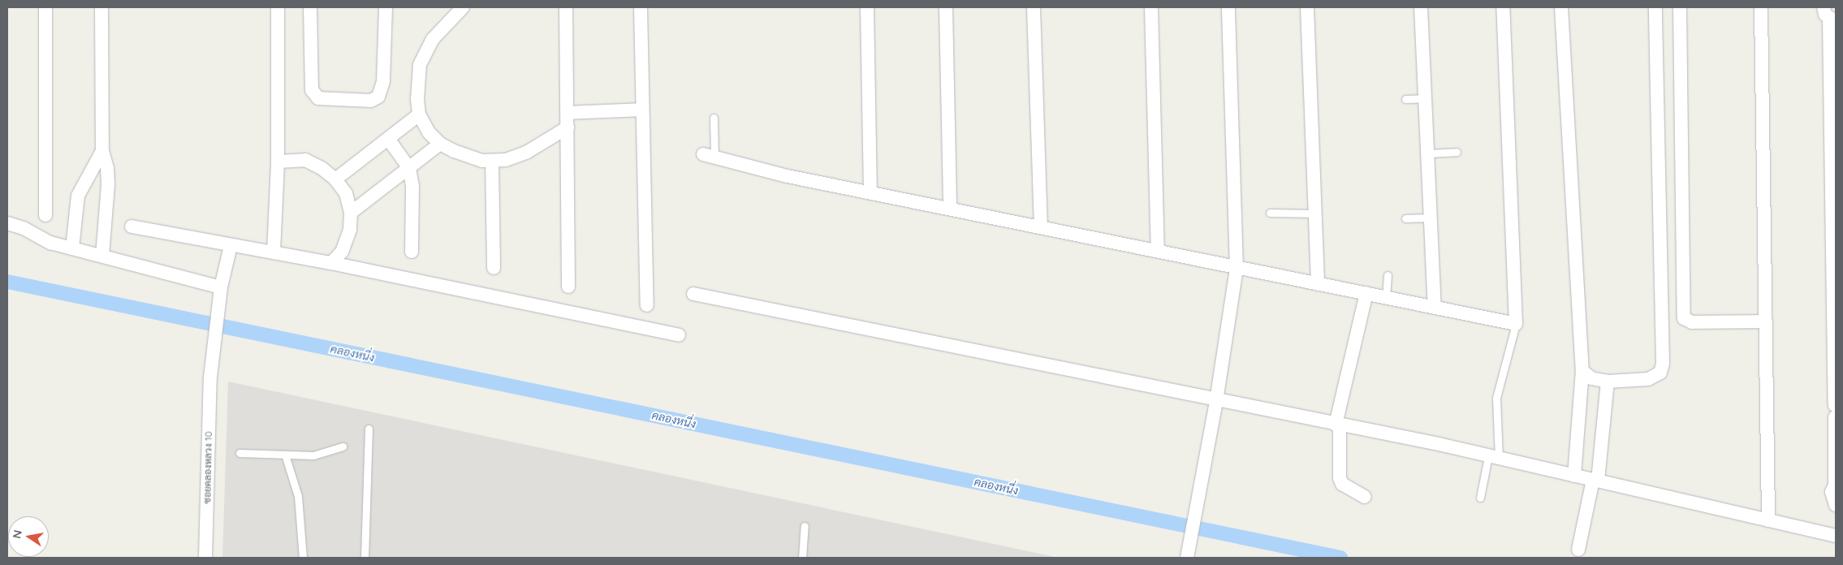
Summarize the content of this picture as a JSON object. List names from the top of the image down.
{
  "streets": {
    "street": ["ซอยคลองหลวง 10"]
  },
  "water": ["คลองหนึ่ง"],
  "north": "left"
}
